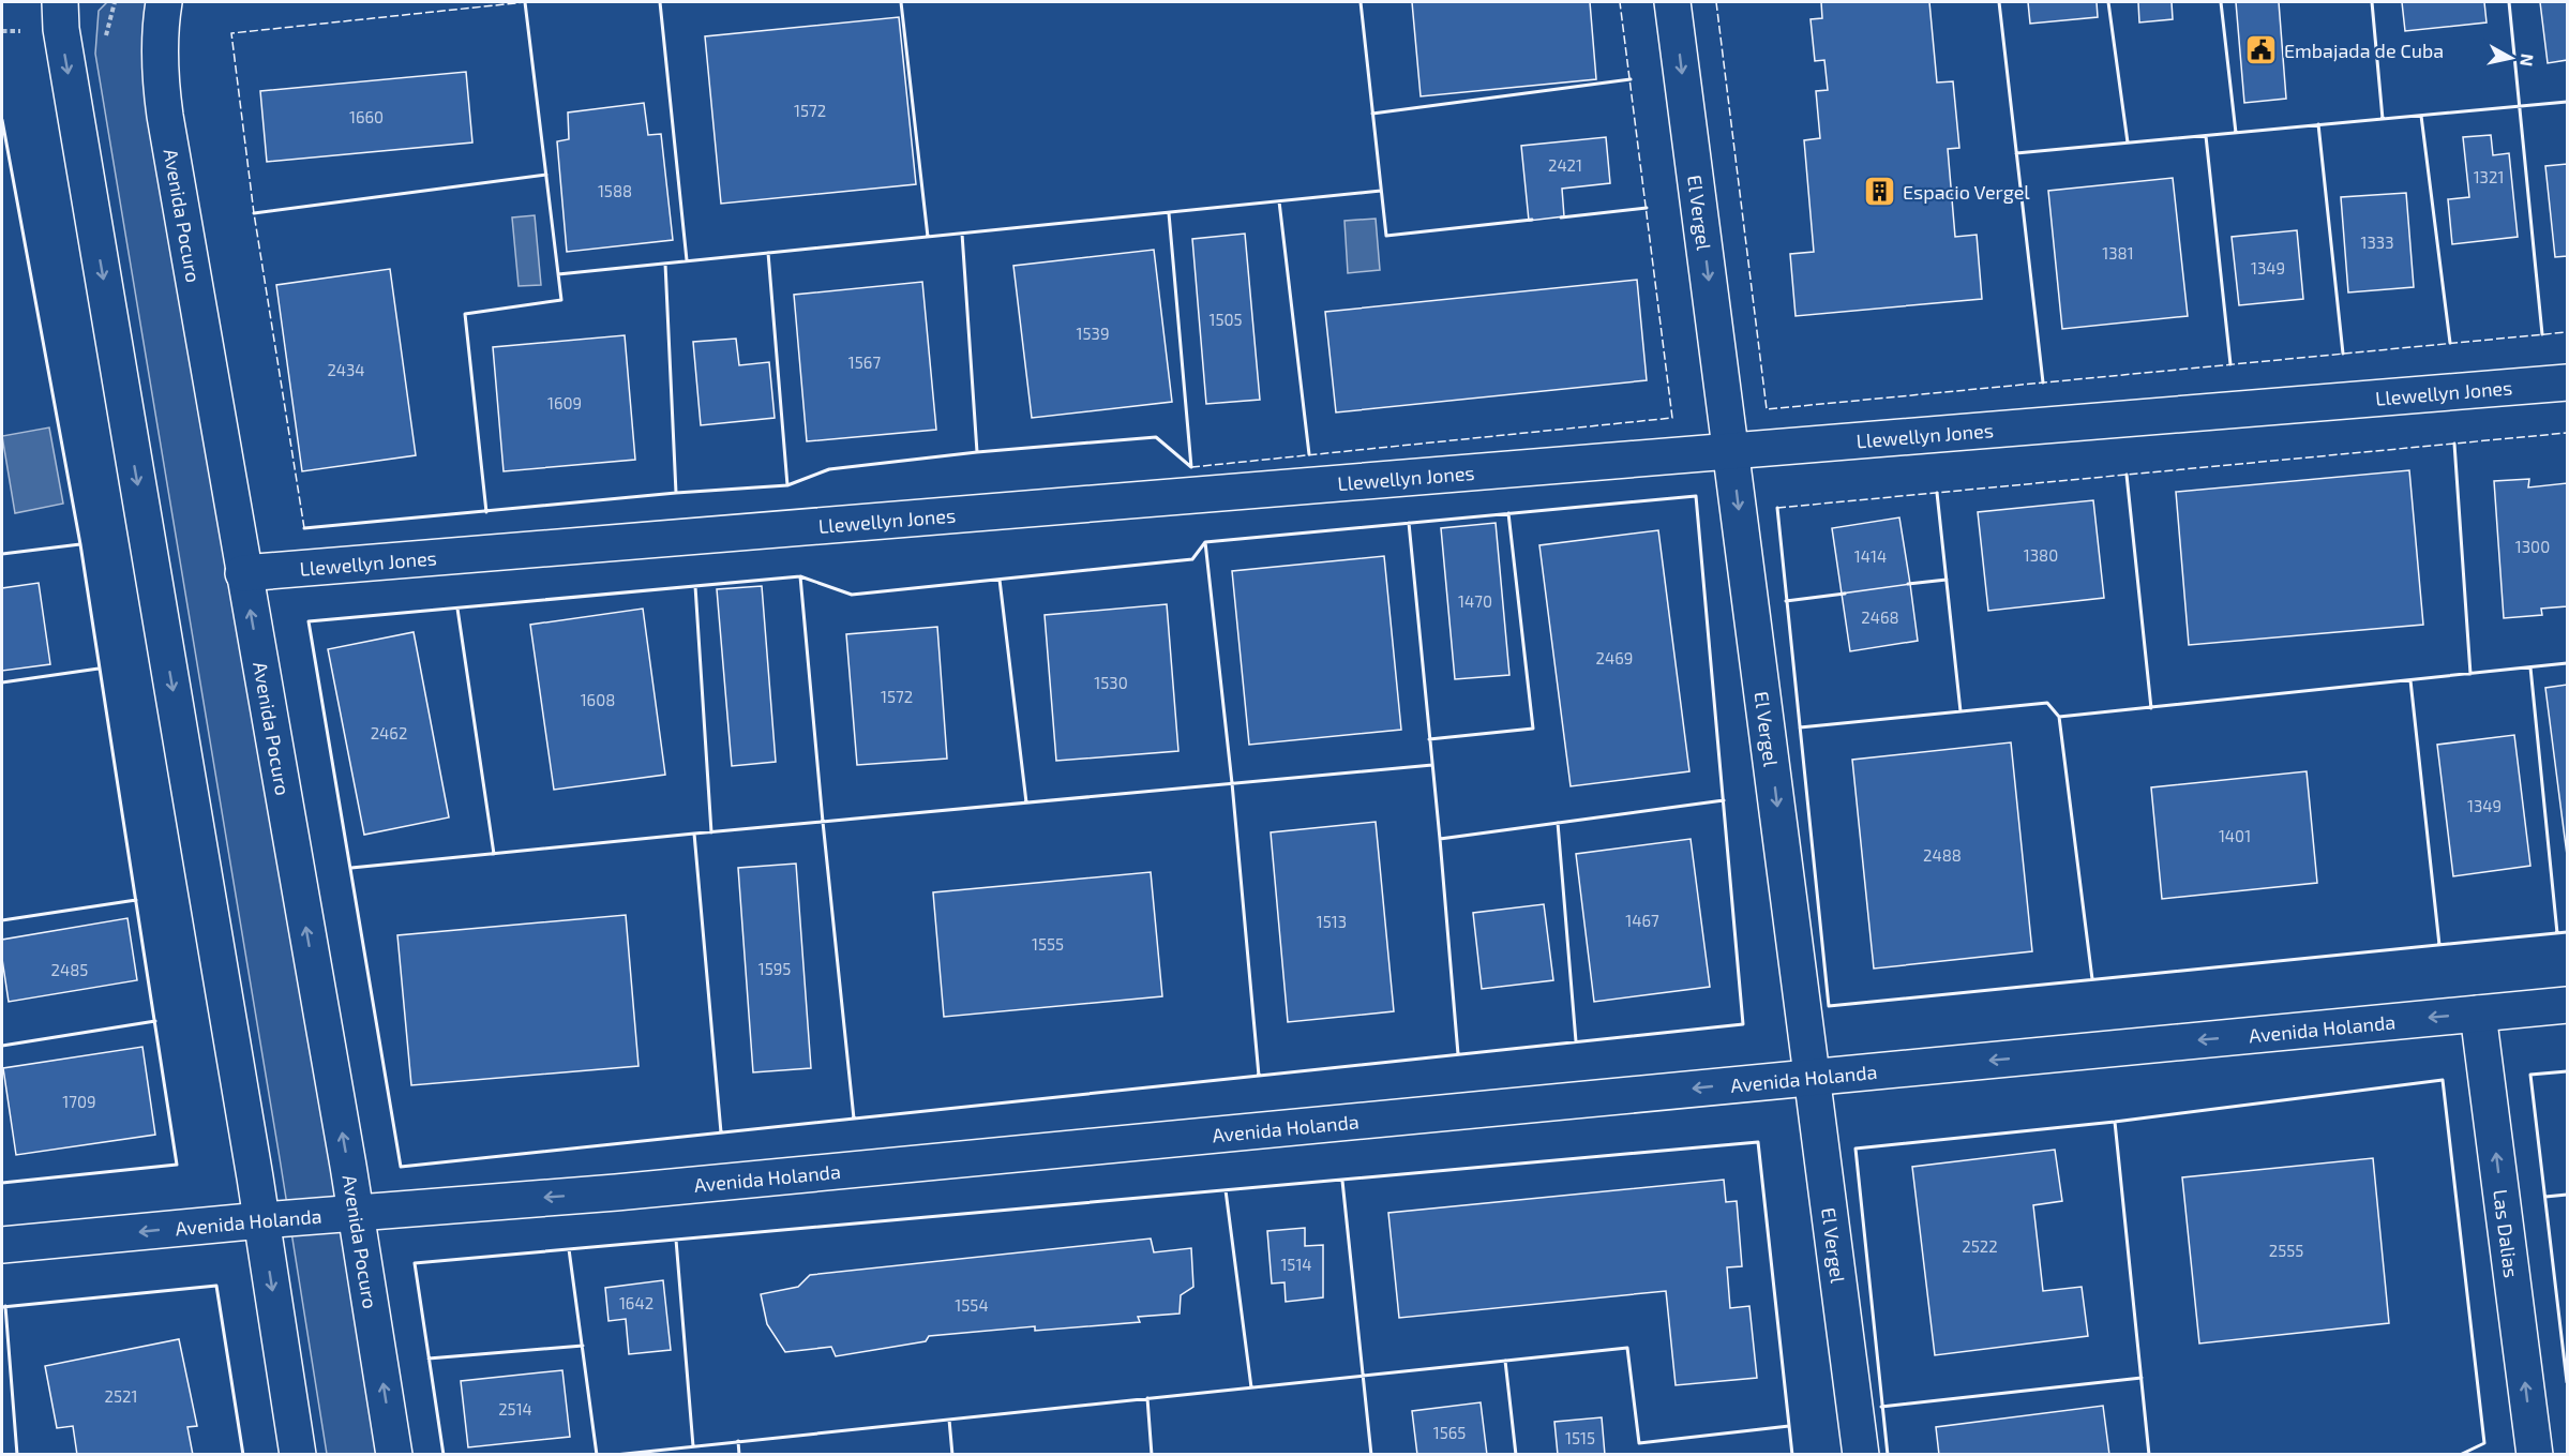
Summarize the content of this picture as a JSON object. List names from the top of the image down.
{
  "streets": {
    "street": [
      "El Vergel",
      "Avenida Pocuro",
      "Llewellyn Jones",
      "Avenida Holanda",
      "Las Dalias"
    ]
  },
  "crossings": [
    ["El Vergel", "Llewellyn Jones"],
    ["El Vergel", "Avenida Holanda"],
    ["Avenida Pocuro", "Llewellyn Jones"],
    ["Avenida Pocuro", "Avenida Holanda"],
    ["Avenida Holanda", "Las Dalias"]
  ],
  "one_way": ["El Vergel", "Avenida Holanda", "Las Dalias"],
  "places": {
    "public building": ["Embajada de Cuba"],
    "building": ["Espacio Vergel"]
  },
  "house_numbers": [
    "1572",
    "1660",
    "2421",
    "1321",
    "1588",
    "1333",
    "1381",
    "1349",
    "1505",
    "1539",
    "1567",
    "2434",
    "1609",
    "1300",
    "1380",
    "1414",
    "1470",
    "2468",
    "2469",
    "1530",
    "1572",
    "1608",
    "2462",
    "1349",
    "1401",
    "2488",
    "1467",
    "1513",
    "1555",
    "1595",
    "2485",
    "1709",
    "2522",
    "2555",
    "1514",
    "1642",
    "1554",
    "2521",
    "2514",
    "1565",
    "1515"
  ],
  "north": "right"
}
